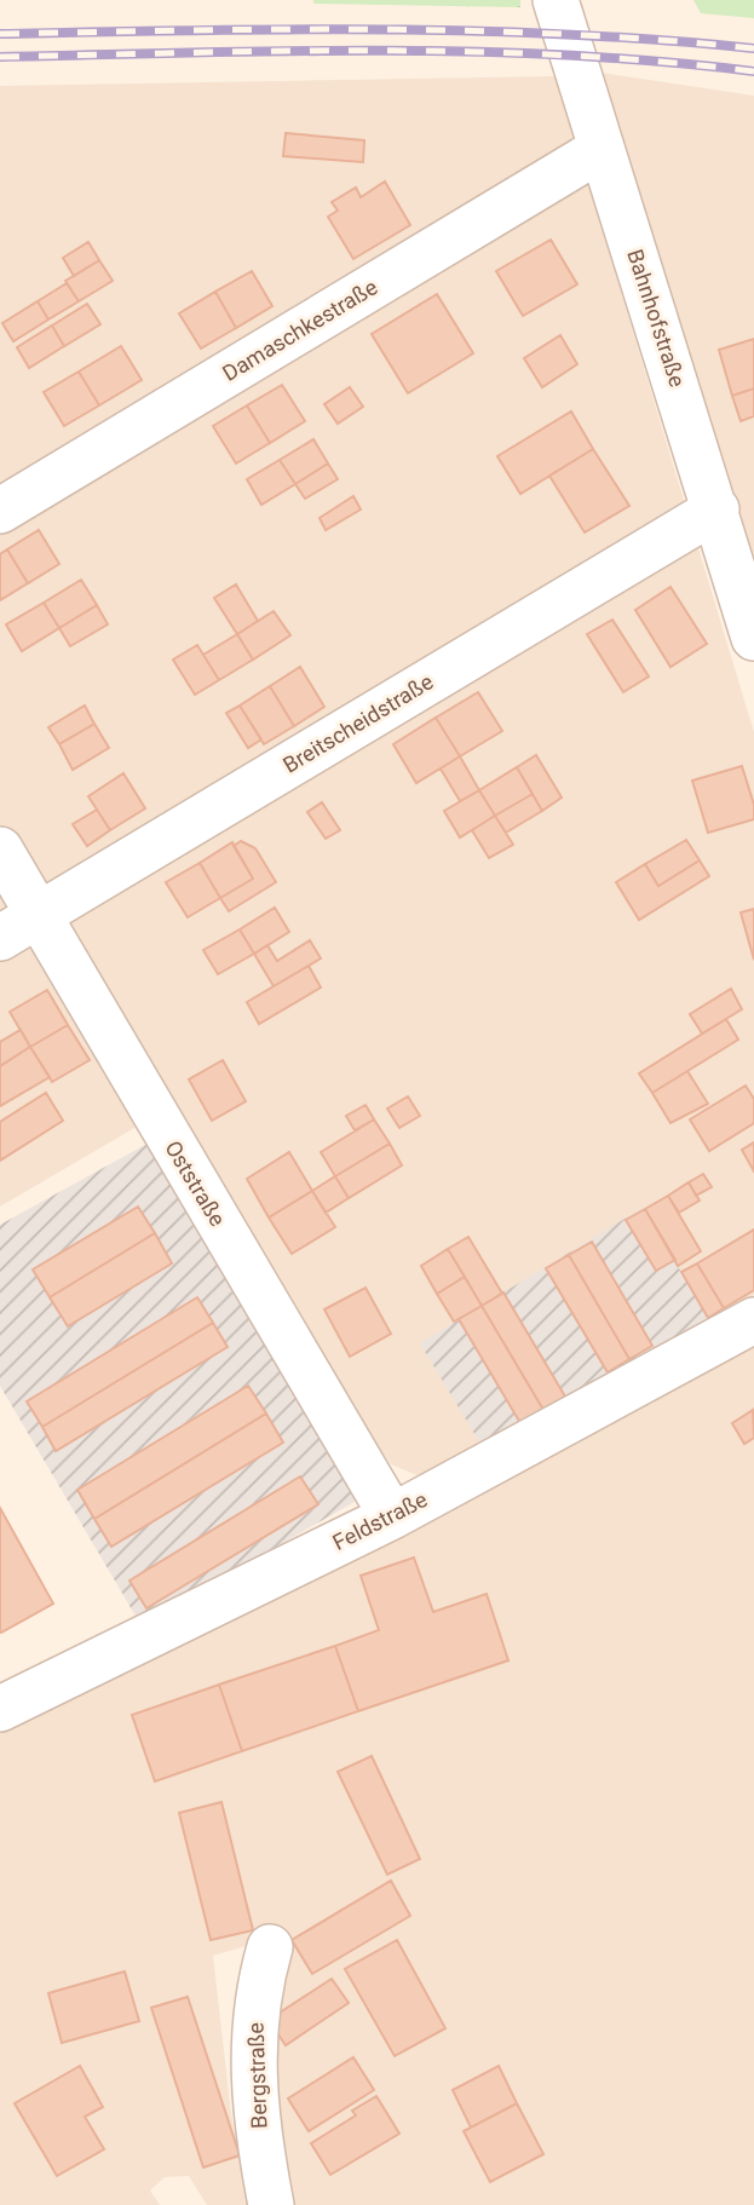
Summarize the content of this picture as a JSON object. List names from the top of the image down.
{
  "streets": {
    "street": [
      "Bahnhofstraße",
      "Damaschkestraße",
      "Breitscheidstraße",
      "Oststraße",
      "Feldstraße",
      "Bergstraße"
    ]
  },
  "crossings": [
    ["Bahnhofstraße", "Damaschkestraße"],
    ["Bahnhofstraße", "Breitscheidstraße"],
    ["Breitscheidstraße", "Oststraße"],
    ["Oststraße", "Feldstraße"]
  ]
}
